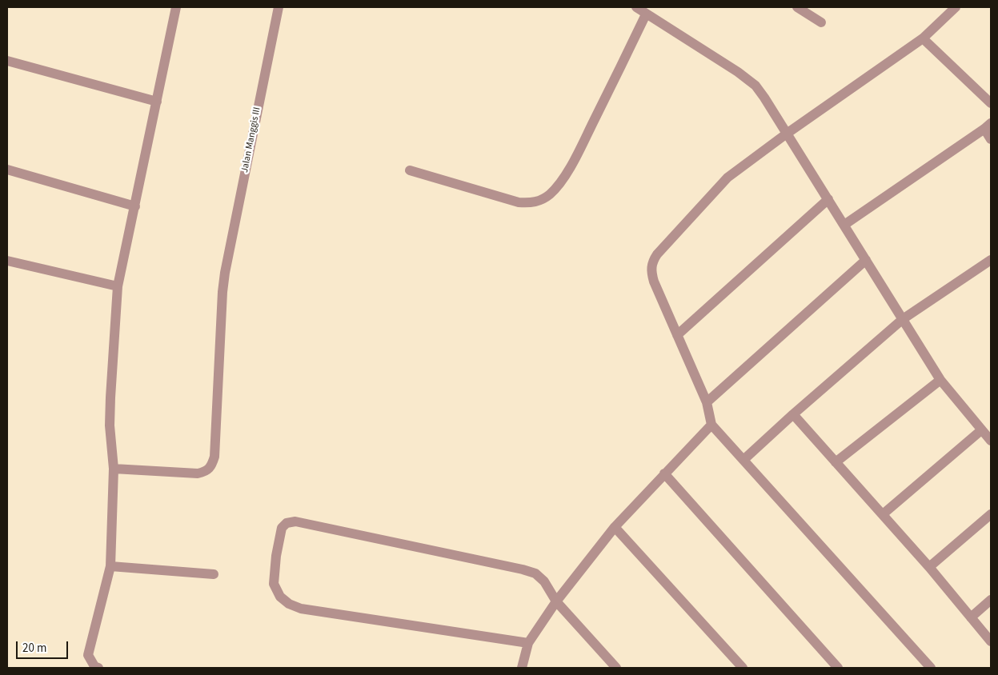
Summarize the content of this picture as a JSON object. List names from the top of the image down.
{
  "streets": {
    "street": ["Jalan Manggis III"]
  },
  "scale_bar": "20 m"
}
